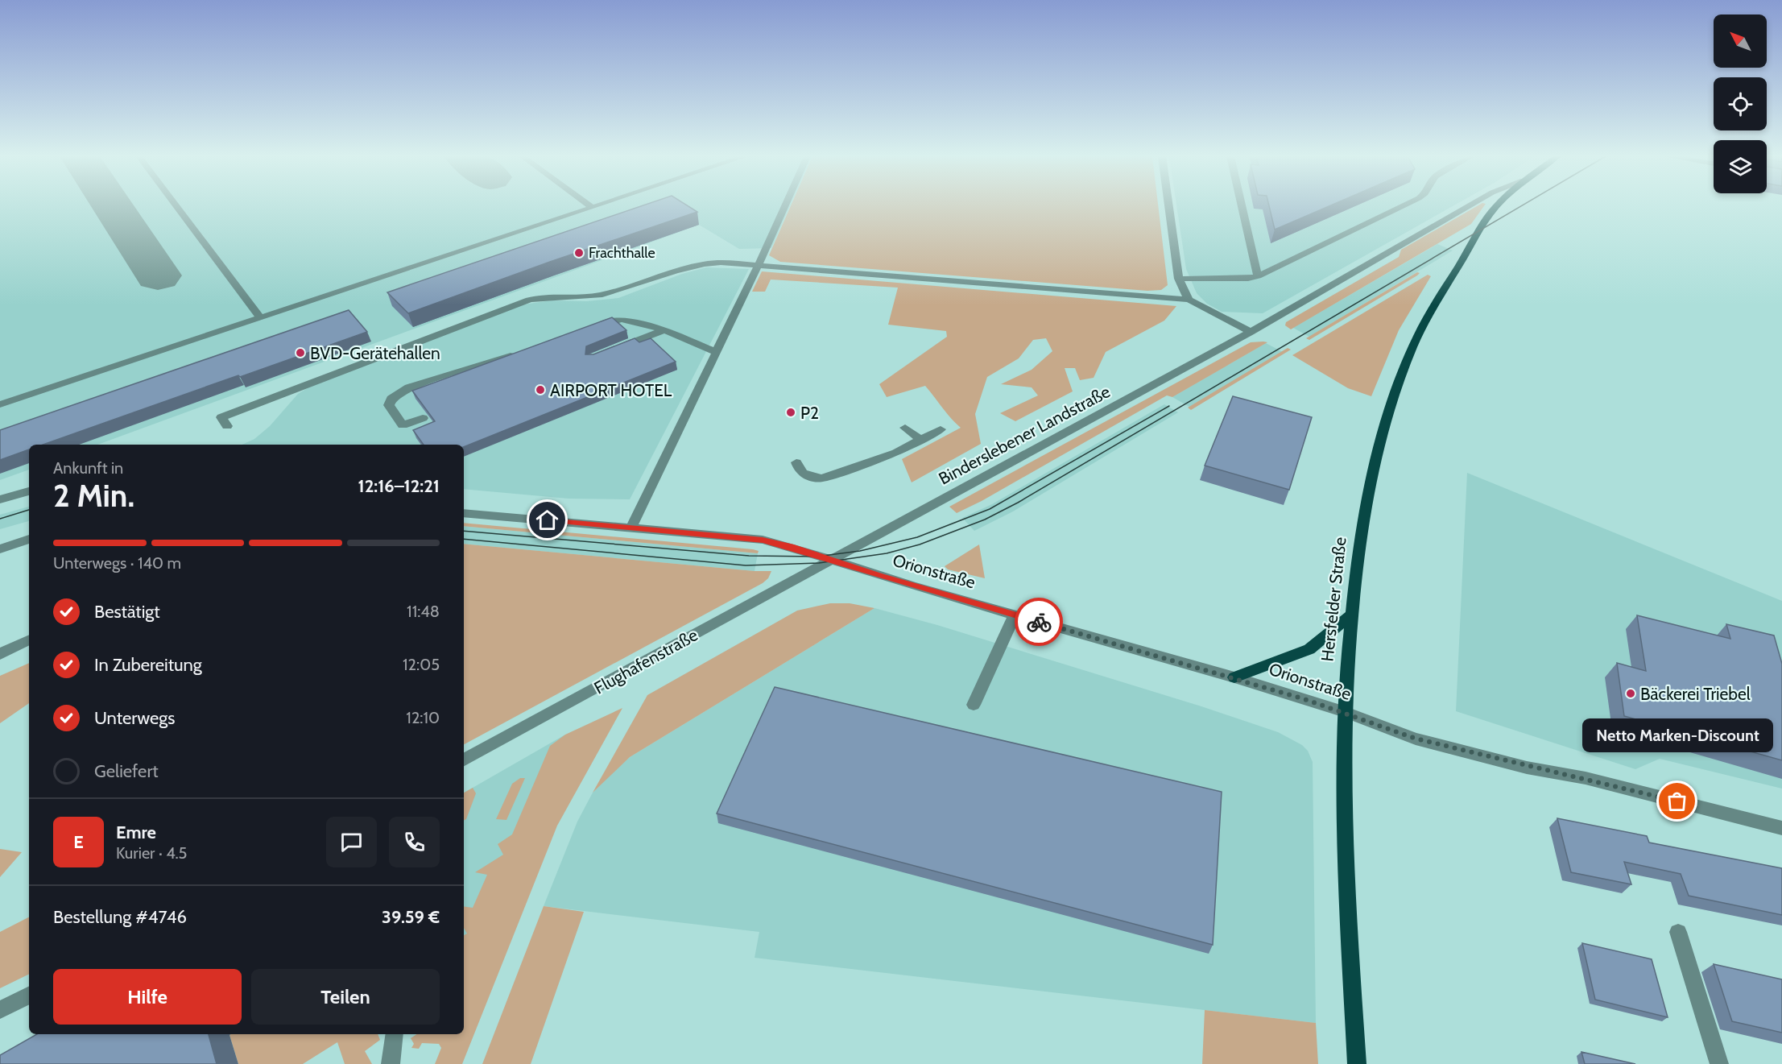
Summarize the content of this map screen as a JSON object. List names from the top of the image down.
{
  "streets": {
    "main road": ["Hersfelder Straße"],
    "street": ["Binderslebener Landstraße", "Orionstraße", "Flughafenstraße"]
  },
  "crossings": [
    ["Binderslebener Landstraße", "Orionstraße"],
    ["Binderslebener Landstraße", "Flughafenstraße"],
    ["Orionstraße", "Hersfelder Straße"],
    ["Orionstraße", "Flughafenstraße"]
  ],
  "places": [
    "Frachthalle",
    "BVD-Gerätehallen",
    "AIRPORT HOTEL",
    "P2",
    "Bäckerei Triebel",
    "Netto Marken-Discount"
  ],
  "north": "top left",
  "page": {
    "heading": ["2 Min.", "Ankunft in", "12:16–12:21"],
    "panel": [
      "Emre",
      "Kurier · 4.5",
      "Bestellung #4746",
      "39.59 €"
    ],
    "bar": "Unterwegs · 140 m",
    "list": [
      ["Bestätigt", "11:48"],
      ["In Zubereitung", "12:05"],
      ["Unterwegs", "12:10"],
      "Geliefert"
    ],
    "bubble": "Netto Marken-Discount",
    "round": "E",
    "buttons": ["Hilfe", "Teilen"]
  }
}
